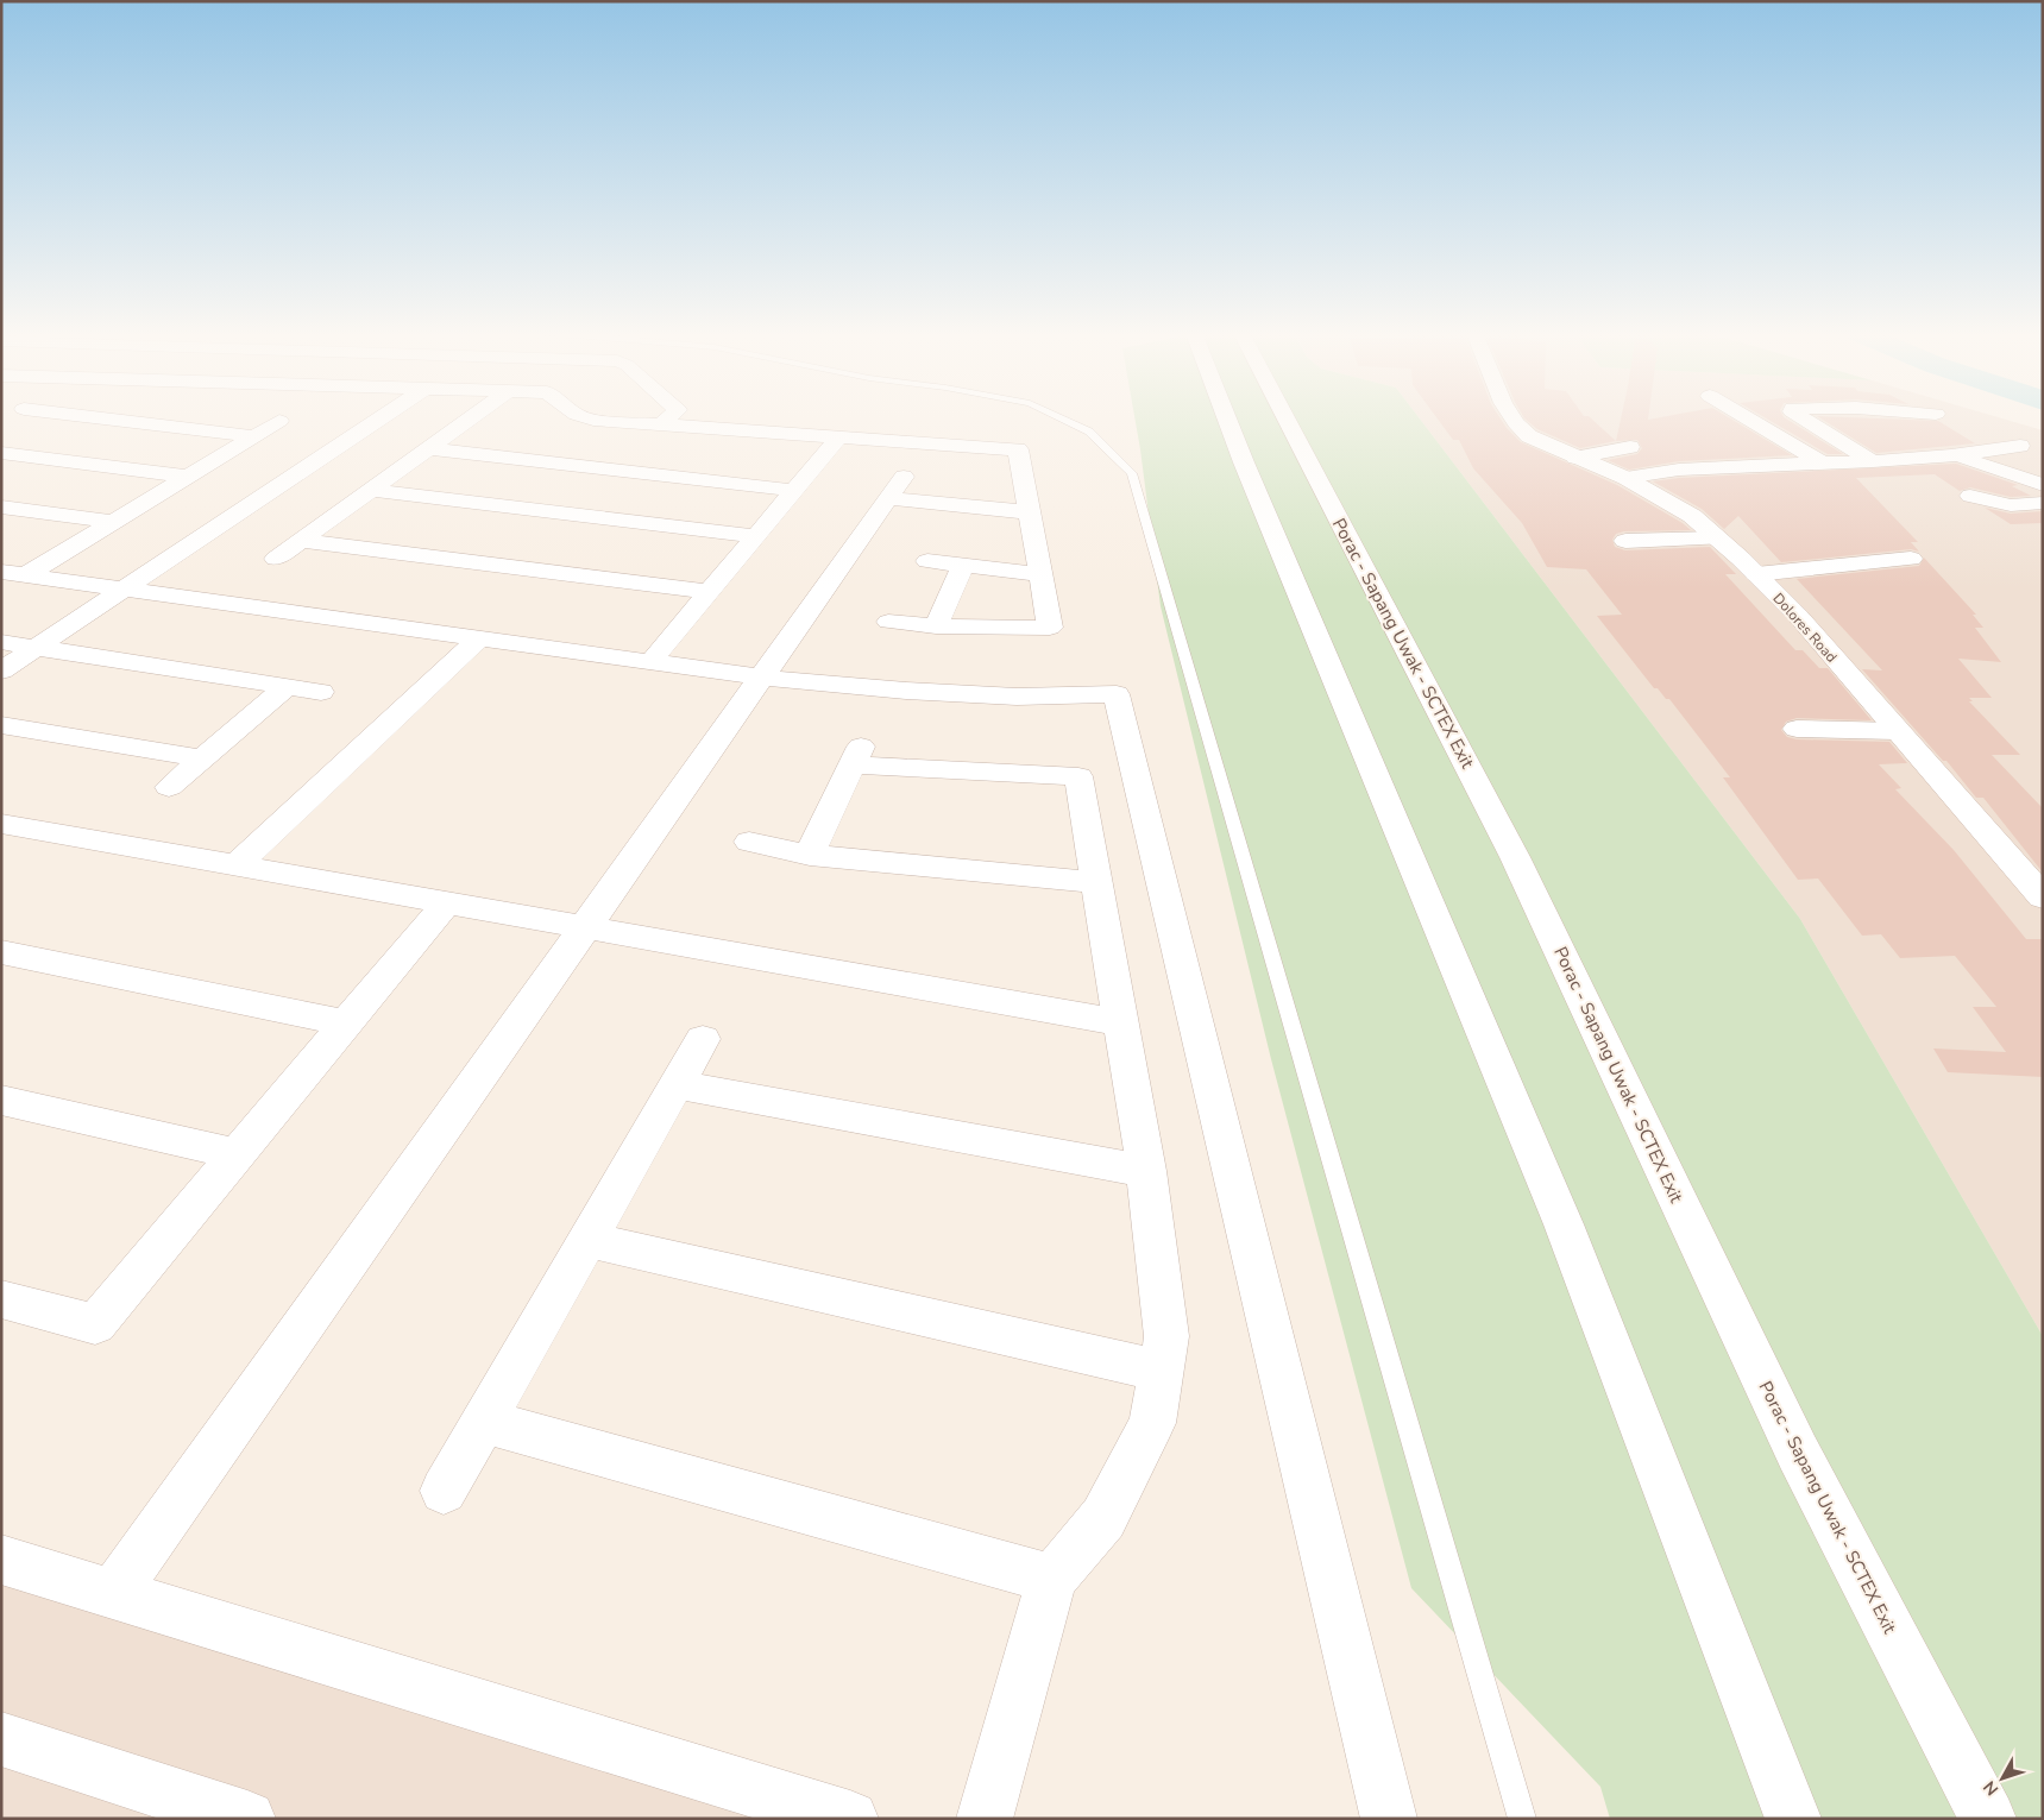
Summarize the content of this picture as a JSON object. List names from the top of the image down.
{
  "streets": {
    "street": ["Dolores Road", "Porac - Sapang Uwak - SCTEX Exit"]
  },
  "north": "bottom left"
}
